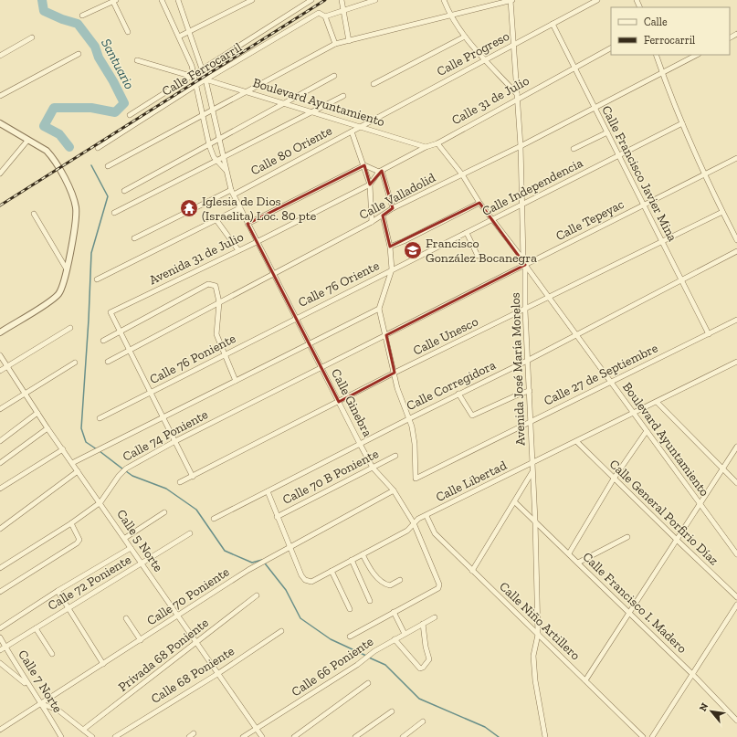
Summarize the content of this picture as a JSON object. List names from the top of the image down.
{
  "streets": {
    "street": [
      "Calle Progreso",
      "Calle Ferrocarril",
      "Calle 31 de Julio",
      "Boulevard Ayuntamiento",
      "Calle 80 Oriente",
      "Calle Francisco Javier Mina",
      "Calle Independencia",
      "Calle Valladolid",
      "Calle Tepeyac",
      "Avenida 31 de Julio",
      "Calle 76 Oriente",
      "Calle Unesco",
      "Calle 76 Poniente",
      "Avenida José María Morelos",
      "Calle 27 de Septiembre",
      "Calle Corregidora",
      "Calle Ginebra",
      "Calle 74 Poniente",
      "Calle 70 B Poniente",
      "Calle Libertad",
      "Calle General Porfirio Díaz",
      "Calle 5 Norte",
      "Calle 72 Poniente",
      "Calle 70 Poniente",
      "Calle Francisco I. Madero",
      "Calle Niño Artillero",
      "Privada 68 Poniente",
      "Calle 66 Poniente",
      "Calle 68 Poniente",
      "Calle 7 Norte"
    ]
  },
  "crossings": [
    ["Calle Progreso", "Boulevard Ayuntamiento"],
    ["Calle Progreso", "Calle 80 Oriente"],
    ["Calle Progreso", "Calle Francisco Javier Mina"],
    ["Calle Progreso", "Avenida José María Morelos"],
    ["Calle Ferrocarril", "Boulevard Ayuntamiento"],
    ["Calle Ferrocarril", "Calle Ginebra"],
    ["Calle 31 de Julio", "Boulevard Ayuntamiento"],
    ["Calle 31 de Julio", "Calle Francisco Javier Mina"],
    ["Calle 31 de Julio", "Avenida 31 de Julio"],
    ["Calle 31 de Julio", "Avenida José María Morelos"],
    ["Boulevard Ayuntamiento", "Calle 80 Oriente"],
    ["Boulevard Ayuntamiento", "Calle Tepeyac"],
    ["Boulevard Ayuntamiento", "Calle Unesco"],
    ["Boulevard Ayuntamiento", "Avenida José María Morelos"],
    ["Boulevard Ayuntamiento", "Calle 27 de Septiembre"],
    ["Boulevard Ayuntamiento", "Calle Corregidora"],
    ["Boulevard Ayuntamiento", "Calle Ginebra"],
    ["Boulevard Ayuntamiento", "Calle Libertad"],
    ["Calle 80 Oriente", "Calle Ginebra"],
    ["Calle Francisco Javier Mina", "Calle Independencia"],
    ["Calle Francisco Javier Mina", "Calle Valladolid"],
    ["Calle Francisco Javier Mina", "Calle Tepeyac"],
    ["Calle Francisco Javier Mina", "Calle Unesco"],
    ["Calle Francisco Javier Mina", "Calle 27 de Septiembre"],
    ["Calle Francisco Javier Mina", "Calle Corregidora"],
    ["Calle Independencia", "Calle 76 Oriente"],
    ["Calle Independencia", "Avenida José María Morelos"],
    ["Calle Valladolid", "Avenida José María Morelos"],
    ["Calle Valladolid", "Calle Ginebra"],
    ["Calle Tepeyac", "Avenida José María Morelos"],
    ["Calle Tepeyac", "Calle 74 Poniente"],
    ["Avenida 31 de Julio", "Calle Ginebra"],
    ["Calle 76 Oriente", "Calle 76 Poniente"],
    ["Calle 76 Oriente", "Calle Ginebra"],
    ["Calle Unesco", "Avenida José María Morelos"],
    ["Calle Unesco", "Calle Ginebra"],
    ["Calle 76 Poniente", "Calle Ginebra"],
    ["Avenida José María Morelos", "Calle 27 de Septiembre"],
    ["Avenida José María Morelos", "Calle Corregidora"],
    ["Avenida José María Morelos", "Calle Libertad"],
    ["Avenida José María Morelos", "Calle Francisco I. Madero"],
    ["Avenida José María Morelos", "Calle Niño Artillero"],
    ["Calle 27 de Septiembre", "Calle Corregidora"],
    ["Calle Corregidora", "Calle Ginebra"],
    ["Calle Ginebra", "Calle 74 Poniente"],
    ["Calle Ginebra", "Calle 70 B Poniente"],
    ["Calle Ginebra", "Calle Libertad"],
    ["Calle Ginebra", "Calle 70 Poniente"],
    ["Calle 74 Poniente", "Calle 5 Norte"],
    ["Calle Libertad", "Calle General Porfirio Díaz"],
    ["Calle Libertad", "Calle 70 Poniente"],
    ["Calle Libertad", "Calle Niño Artillero"],
    ["Calle 5 Norte", "Calle 72 Poniente"],
    ["Calle 5 Norte", "Calle 70 Poniente"],
    ["Calle 5 Norte", "Privada 68 Poniente"],
    ["Calle 5 Norte", "Calle 66 Poniente"],
    ["Calle 5 Norte", "Calle 68 Poniente"],
    ["Calle 72 Poniente", "Calle 7 Norte"],
    ["Calle 70 Poniente", "Calle 7 Norte"]
  ],
  "water": ["Santuario"],
  "places": {
    "temple": ["Iglesia de Dios (Israelita) Loc. 80 pte"],
    "school or university": ["Francisco González Bocanegra"]
  },
  "legend": ["Calle", "Ferrocarril"],
  "north": "top left"
}
